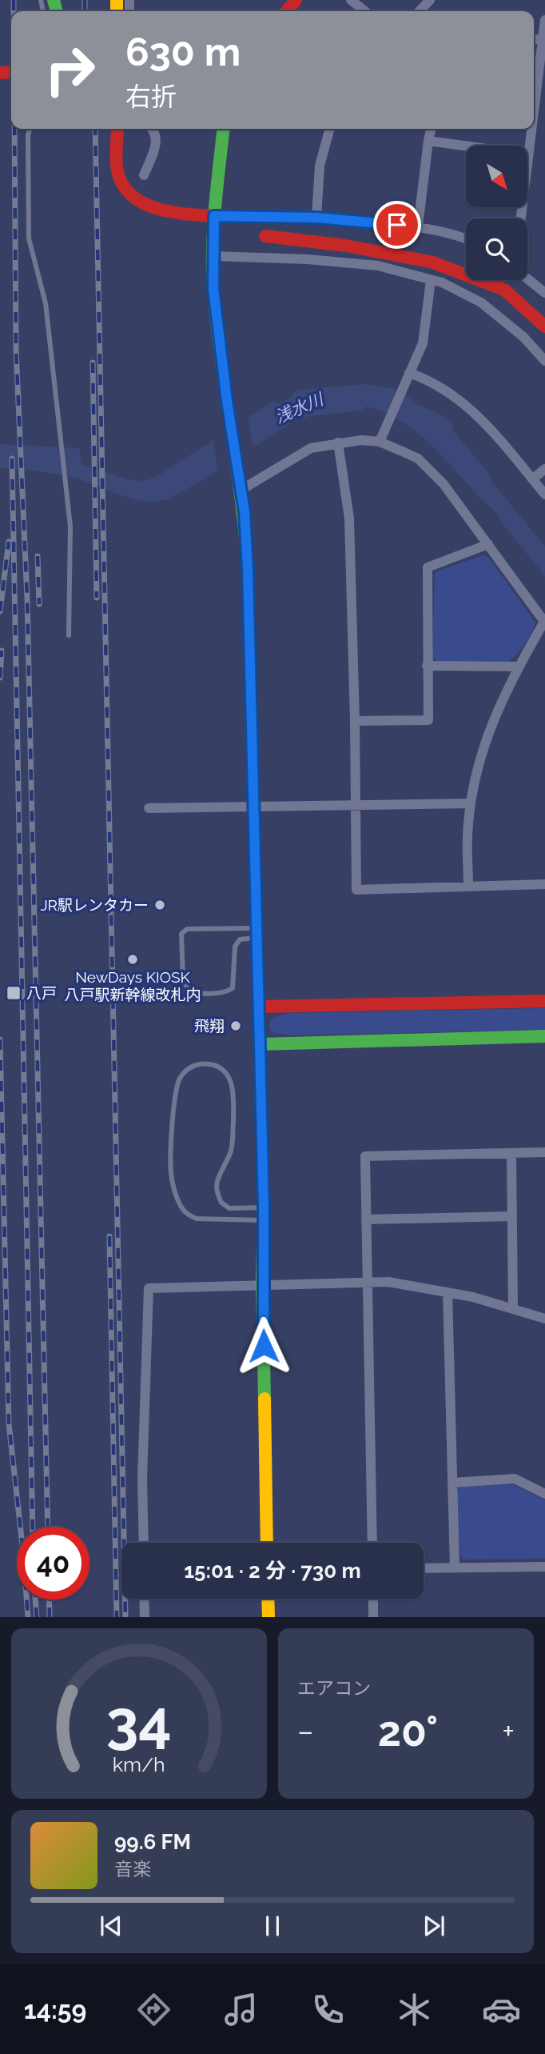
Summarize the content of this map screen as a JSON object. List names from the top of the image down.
{
  "water": ["浅水川"],
  "places": {
    "other": ["JR駅レンタカー", "NewDays KIOSK 八戸駅新幹線改札内", "飛翔"],
    "transit": ["八戸"]
  },
  "north": "bottom right",
  "page": {
    "turn": ["630 m", "右折"],
    "limit": "40",
    "trip": "15:01 · 2 分 · 730 m",
    "tile": "エアコン",
    "heat": ["−", "20°", "+"],
    "song": ["99.6 FM", "音楽"],
    "tabs": "14:59",
    "gauge": ["34", "km/h"]
  }
}
